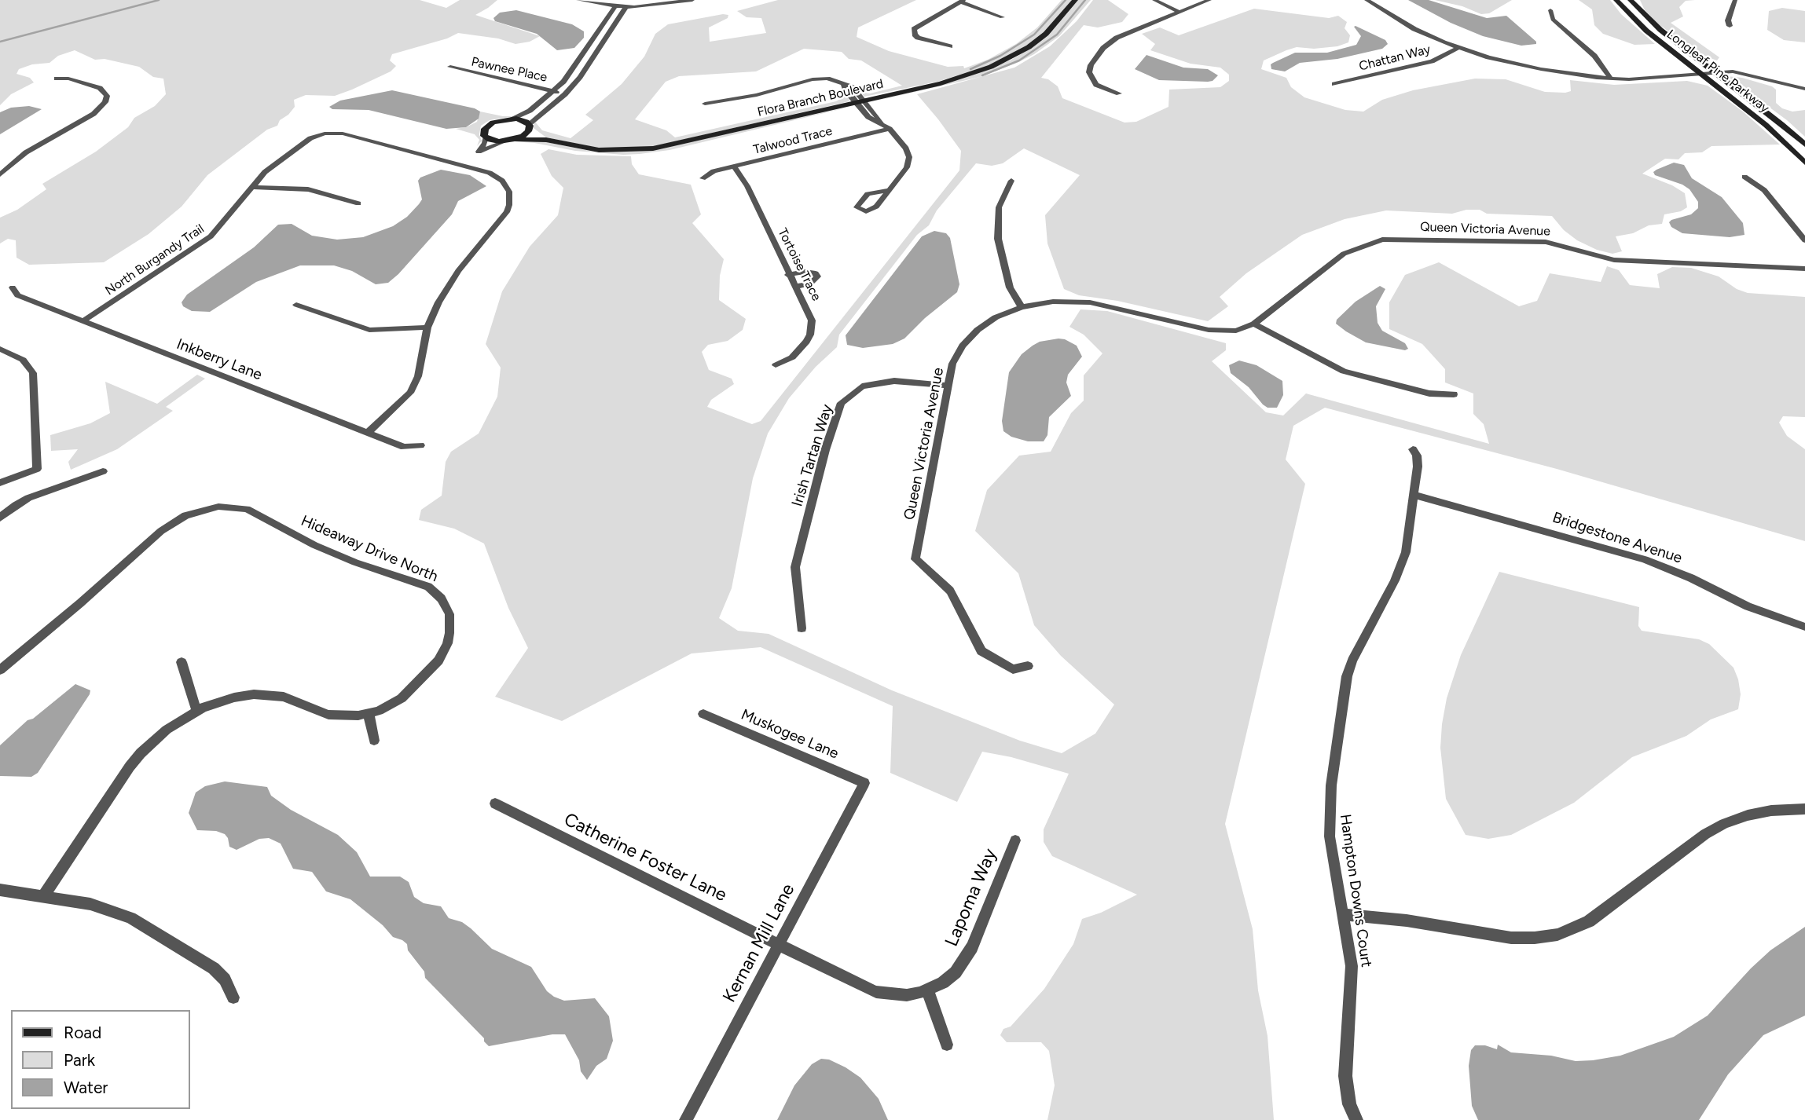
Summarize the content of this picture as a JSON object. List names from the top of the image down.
{
  "streets": {
    "street": [
      "Chattan Way",
      "Pawnee Place",
      "Longleaf Pine Parkway",
      "Flora Branch Boulevard",
      "Talwood Trace",
      "Queen Victoria Avenue",
      "North Burgandy Trail",
      "Tortoise Trace",
      "Inkberry Lane",
      "Irish Tartan Way",
      "Bridgestone Avenue",
      "Hideaway Drive North",
      "Muskogee Lane",
      "Catherine Foster Lane",
      "Hampton Downs Court",
      "Lapoma Way",
      "Kernan Mill Lane"
    ]
  },
  "crossings": [
    ["Talwood Trace", "Tortoise Trace"],
    ["Queen Victoria Avenue", "Irish Tartan Way"],
    ["North Burgandy Trail", "Inkberry Lane"],
    ["Bridgestone Avenue", "Hampton Downs Court"],
    ["Muskogee Lane", "Kernan Mill Lane"],
    ["Catherine Foster Lane", "Lapoma Way"],
    ["Catherine Foster Lane", "Kernan Mill Lane"],
    ["Lapoma Way", "Kernan Mill Lane"]
  ],
  "legend": ["Road", "Park", "Water"]
}
